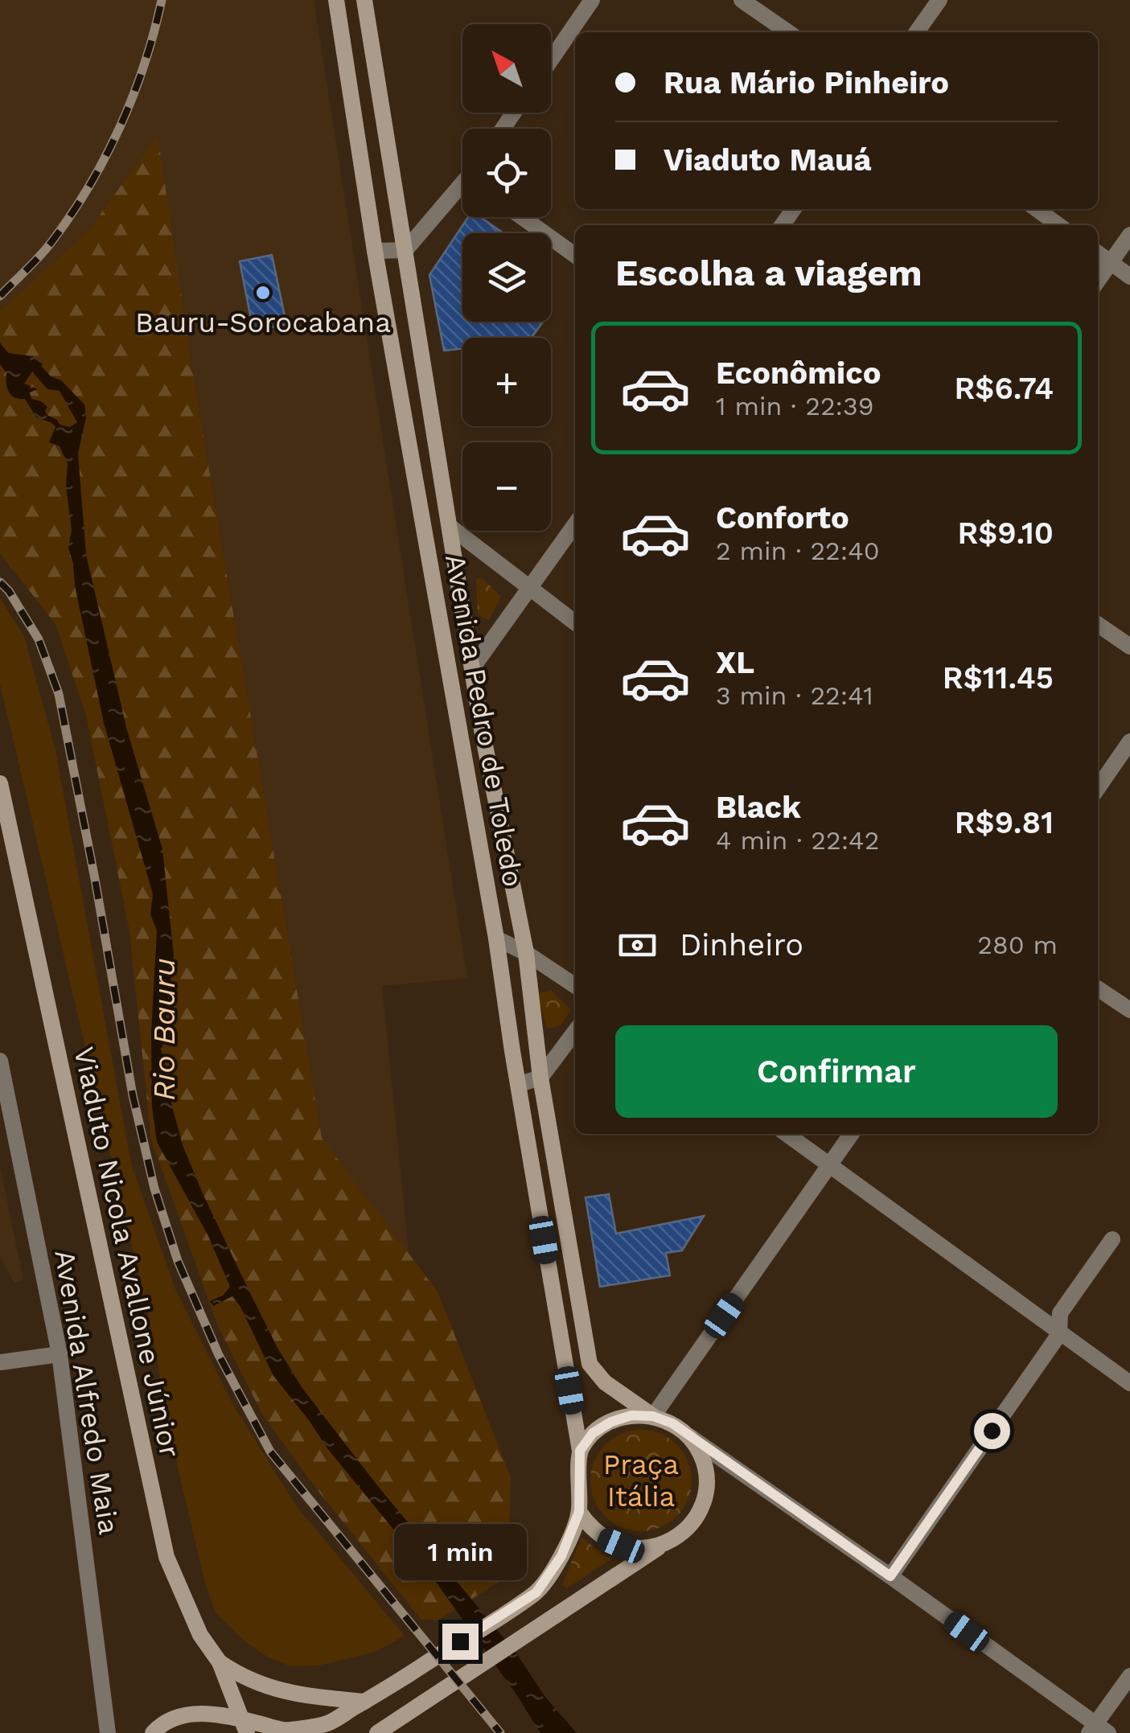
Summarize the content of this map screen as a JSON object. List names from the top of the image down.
{
  "streets": {
    "main road": ["Avenida Pedro de Toledo", "Viaduto Nicola Avallone Júnior"],
    "street": ["Avenida Alfredo Maia"]
  },
  "water": ["Rio Bauru"],
  "parks": ["Praça Itália"],
  "places": ["Bauru-Sorocabana"],
  "north": "top left",
  "page": {
    "map_buttons": ["+", "−"],
    "banner": ["Rua Mário Pinheiro", "Viaduto Mauá"],
    "heading": "Escolha a viagem",
    "list": [
      {
        "name": "Econômico",
        "note": "1 min · 22:39",
        "value": "R$6.74"
      },
      {
        "name": "Conforto",
        "note": "2 min · 22:40",
        "value": "R$9.10"
      },
      {
        "name": "XL",
        "note": "3 min · 22:41",
        "value": "R$11.45"
      },
      {
        "name": "Black",
        "note": "4 min · 22:42",
        "value": "R$9.81"
      }
    ],
    "pay": ["Dinheiro", "280 m"],
    "buttons": "Confirmar",
    "bubble": "1 min"
  }
}
